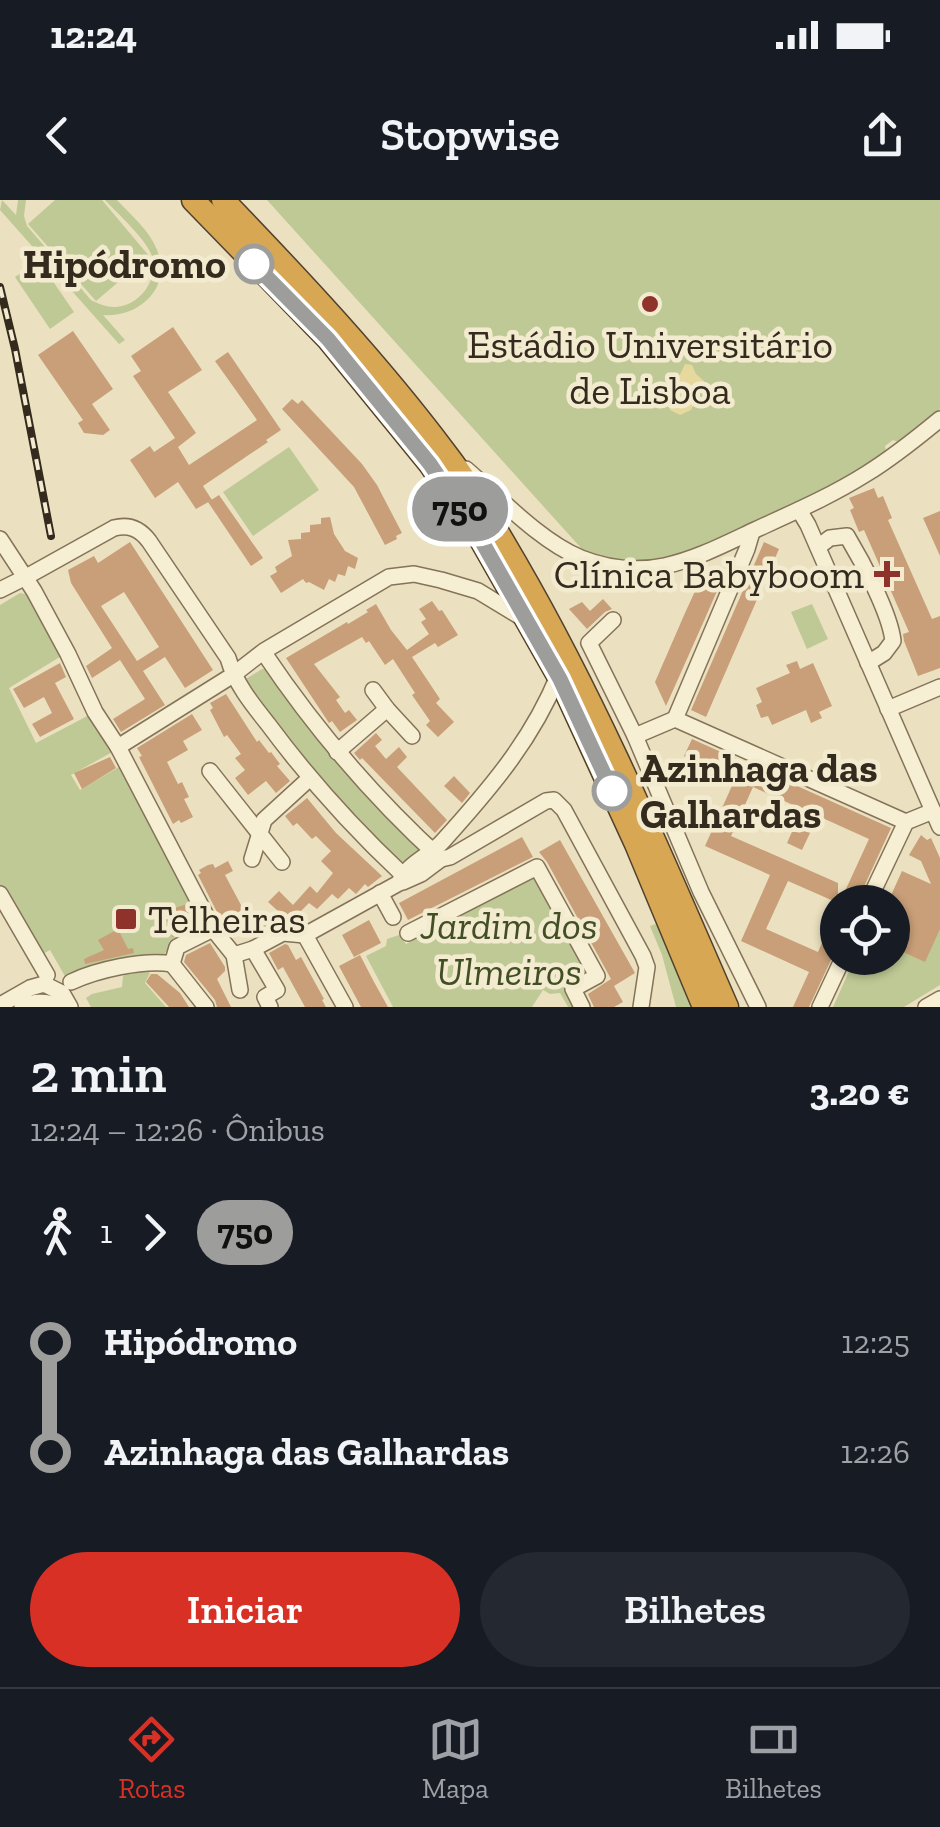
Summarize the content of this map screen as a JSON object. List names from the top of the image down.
{
  "parks": ["Jardim dos Ulmeiros"],
  "places": {
    "other": ["Hipódromo", "Estádio Universitário de Lisboa", "Azinhaga das Galhardas"],
    "health": ["Clínica Babyboom"],
    "transit": ["Telheiras"]
  },
  "lines": ["bus line 750"],
  "page": {
    "status": "12:24",
    "header": "Stopwise",
    "on_map": "750",
    "heading": ["2 min", "12:24 – 12:26 · Ônibus", "3.20 €"],
    "legs": ["1", "750"],
    "list": [
      {
        "name": "Hipódromo",
        "value": "12:25"
      },
      {
        "name": "Azinhaga das Galhardas",
        "value": "12:26"
      }
    ],
    "buttons": ["Iniciar", "Bilhetes"],
    "tabs": ["Rotas", "Mapa", "Bilhetes"]
  }
}
